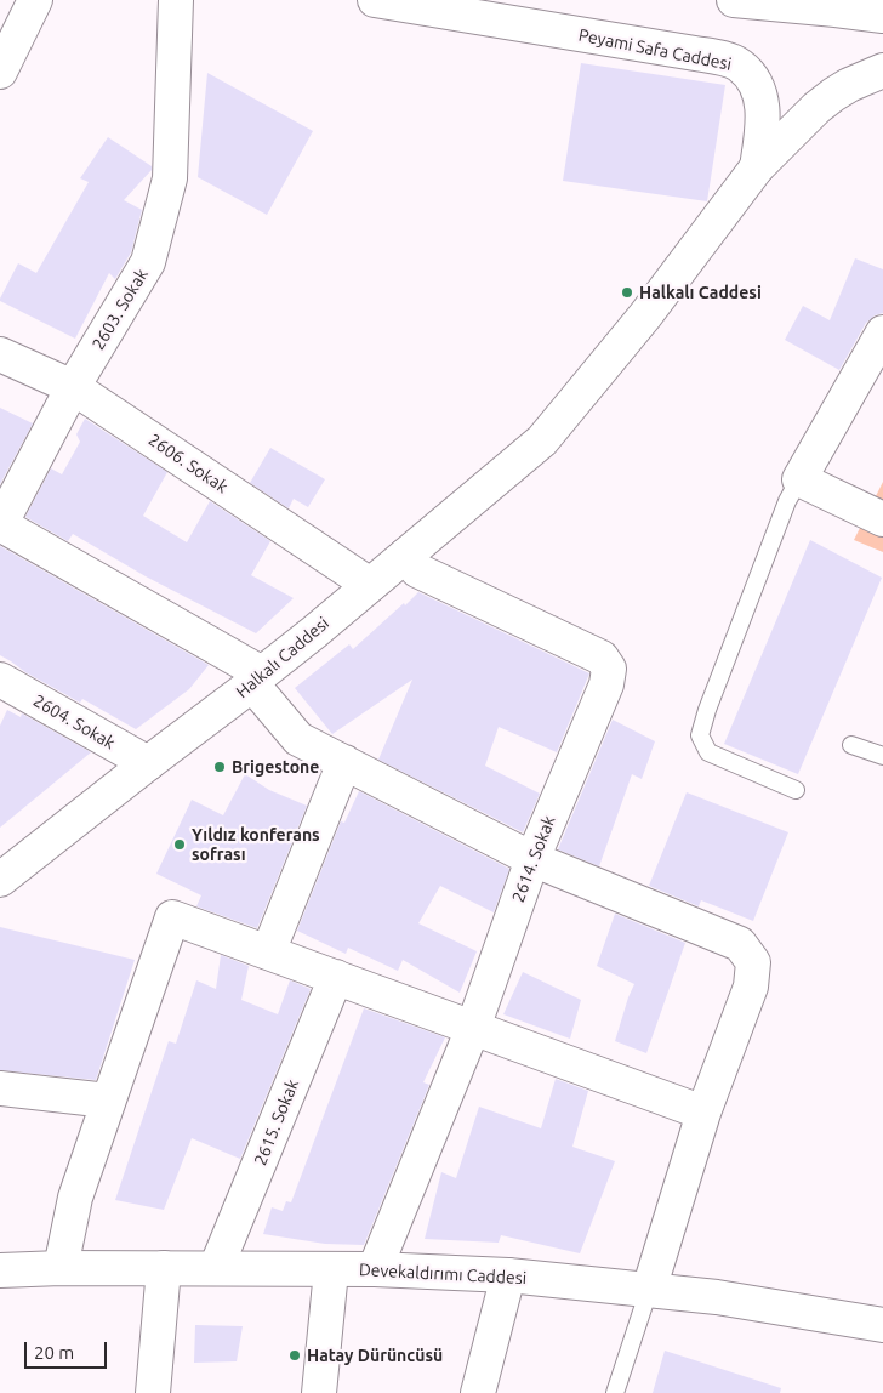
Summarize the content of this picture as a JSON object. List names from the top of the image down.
{
  "streets": {
    "street": [
      "Peyami Safa Caddesi",
      "2603. Sokak",
      "2606. Sokak",
      "Halkalı Caddesi",
      "2604. Sokak",
      "2614. Sokak",
      "2615. Sokak",
      "Devekaldırımı Caddesi"
    ]
  },
  "crossings": [
    ["Peyami Safa Caddesi", "Halkalı Caddesi"],
    ["2603. Sokak", "2606. Sokak"],
    ["2606. Sokak", "Halkalı Caddesi"],
    ["Halkalı Caddesi", "2604. Sokak"],
    ["Halkalı Caddesi", "2614. Sokak"],
    ["2614. Sokak", "Devekaldırımı Caddesi"],
    ["2615. Sokak", "Devekaldırımı Caddesi"]
  ],
  "places": [
    "Halkalı Caddesi",
    "Brigestone",
    "Yıldız konferans sofrası",
    "Hatay Dürüncüsü"
  ],
  "scale_bar": "20 m"
}
